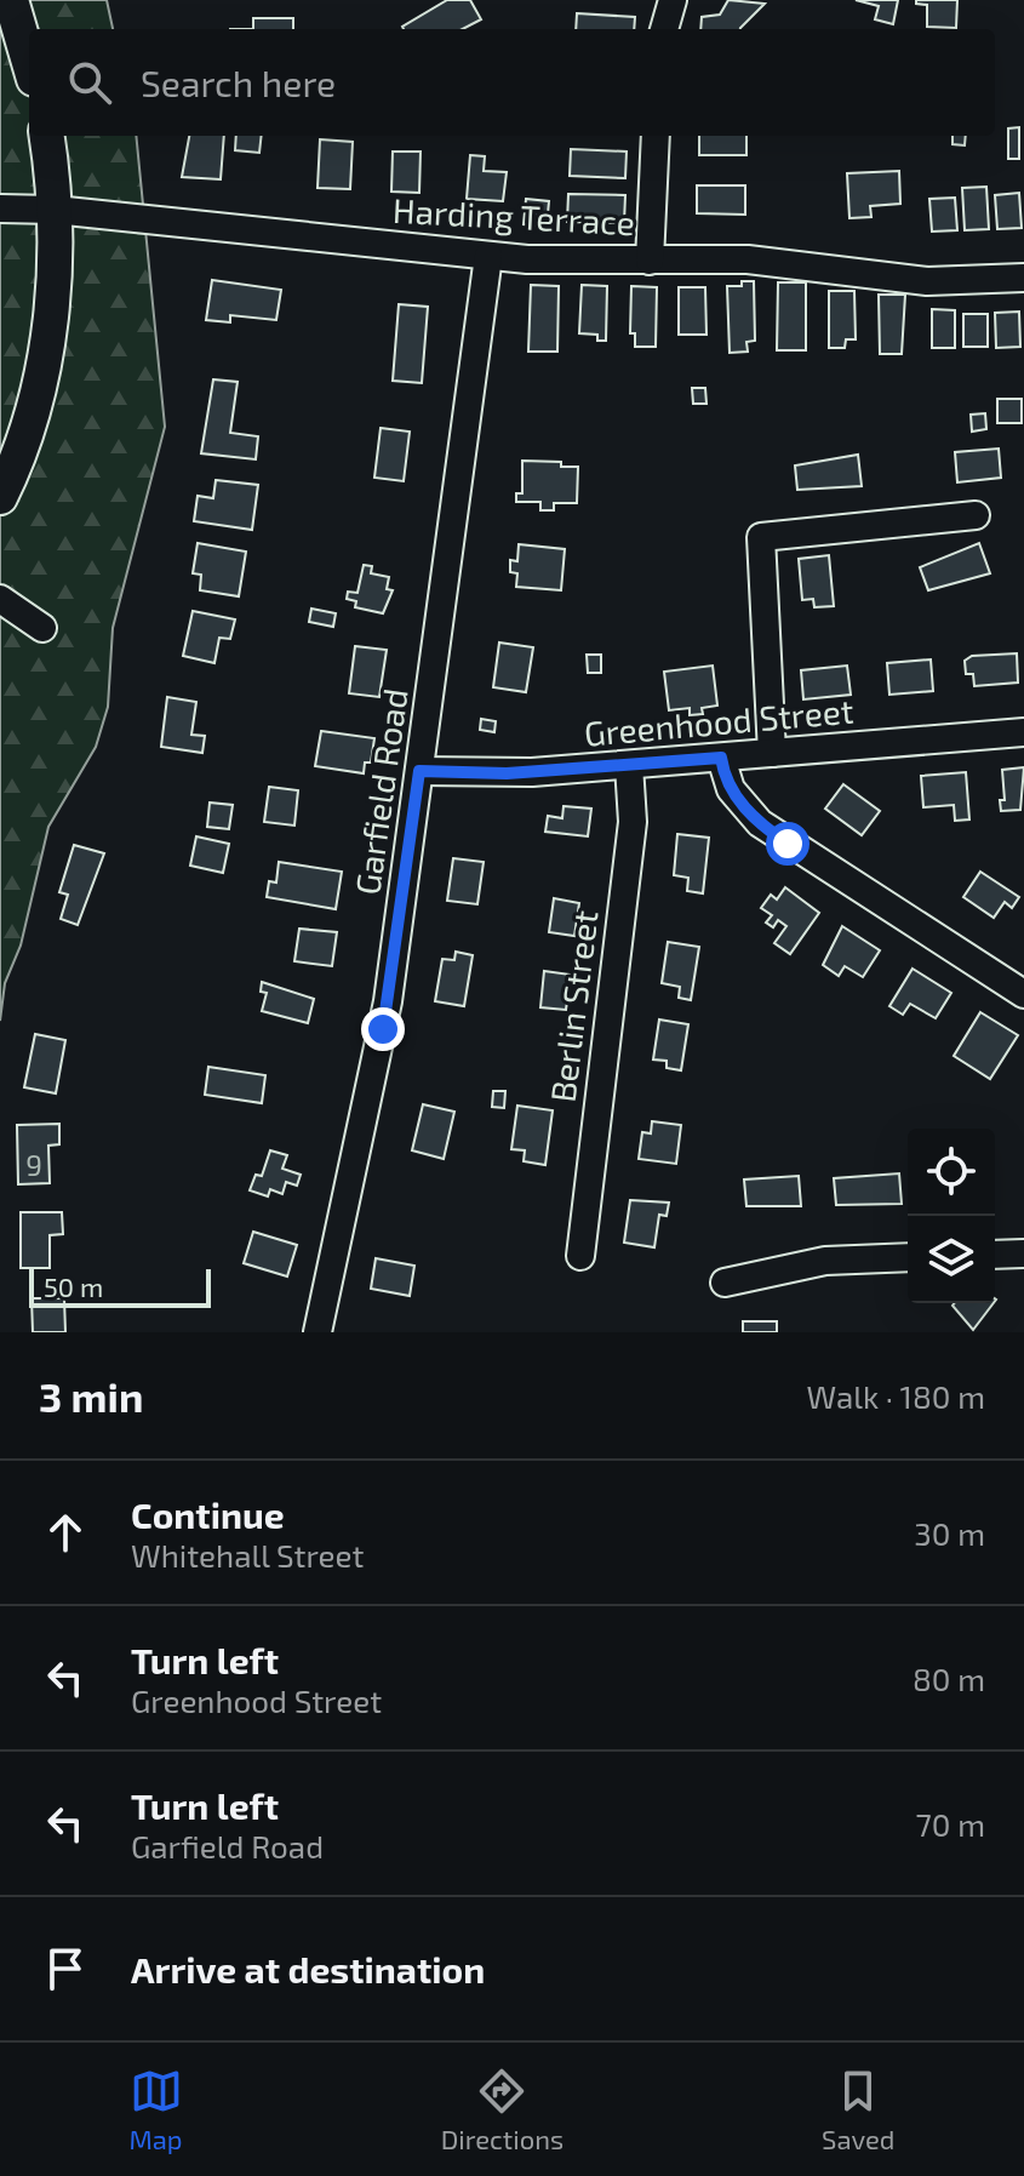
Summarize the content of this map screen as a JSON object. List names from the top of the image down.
{
  "streets": {
    "street": [
      "Harding Terrace",
      "Greenhood Street",
      "Garfield Road",
      "Berlin Street"
    ]
  },
  "crossings": [
    ["Harding Terrace", "Garfield Road"],
    ["Greenhood Street", "Garfield Road"],
    ["Greenhood Street", "Berlin Street"]
  ],
  "house_numbers": ["9"],
  "scale_bar": "50 m",
  "page": {
    "search": "Search here",
    "scale": "50 m",
    "heading": ["3 min", "Walk · 180 m"],
    "list": [
      ["Continue", "Whitehall Street", "30 m"],
      ["Turn left", "Greenhood Street", "80 m"],
      ["Turn left", "Garfield Road", "70 m"],
      "Arrive at destination"
    ],
    "nav": ["Map", "Directions", "Saved"]
  }
}
